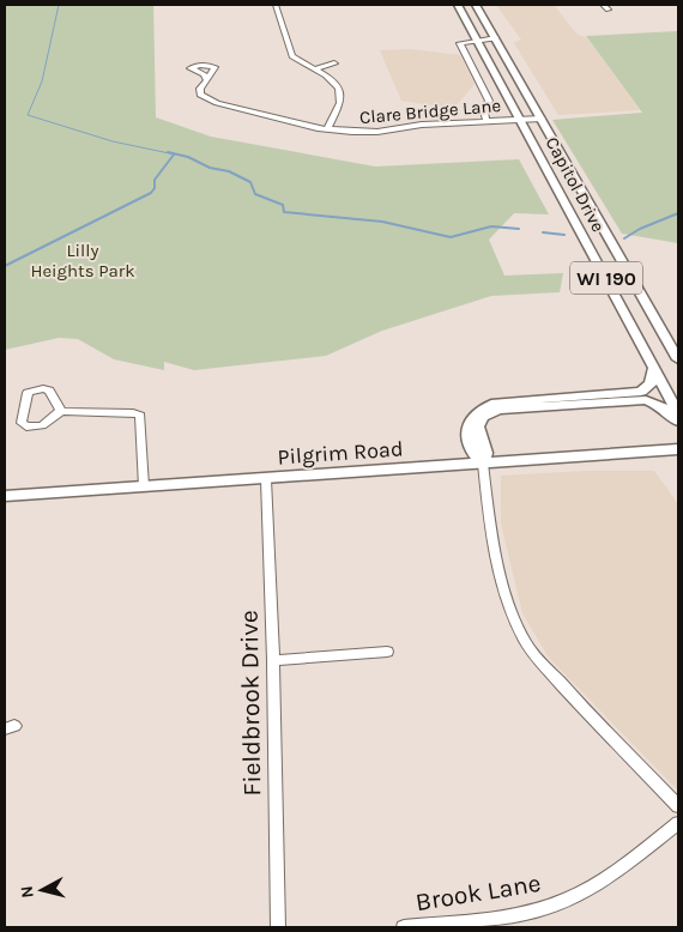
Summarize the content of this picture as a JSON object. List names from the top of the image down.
{
  "streets": {
    "main road": ["Capitol Drive", "WI 190", "Pilgrim Road"],
    "street": ["Clare Bridge Lane", "Fieldbrook Drive", "Brook Lane"]
  },
  "crossings": [
    ["Clare Bridge Lane", "Capitol Drive"],
    ["Pilgrim Road", "Fieldbrook Drive"]
  ],
  "parks": ["Lilly Heights Park"],
  "north": "left"
}
